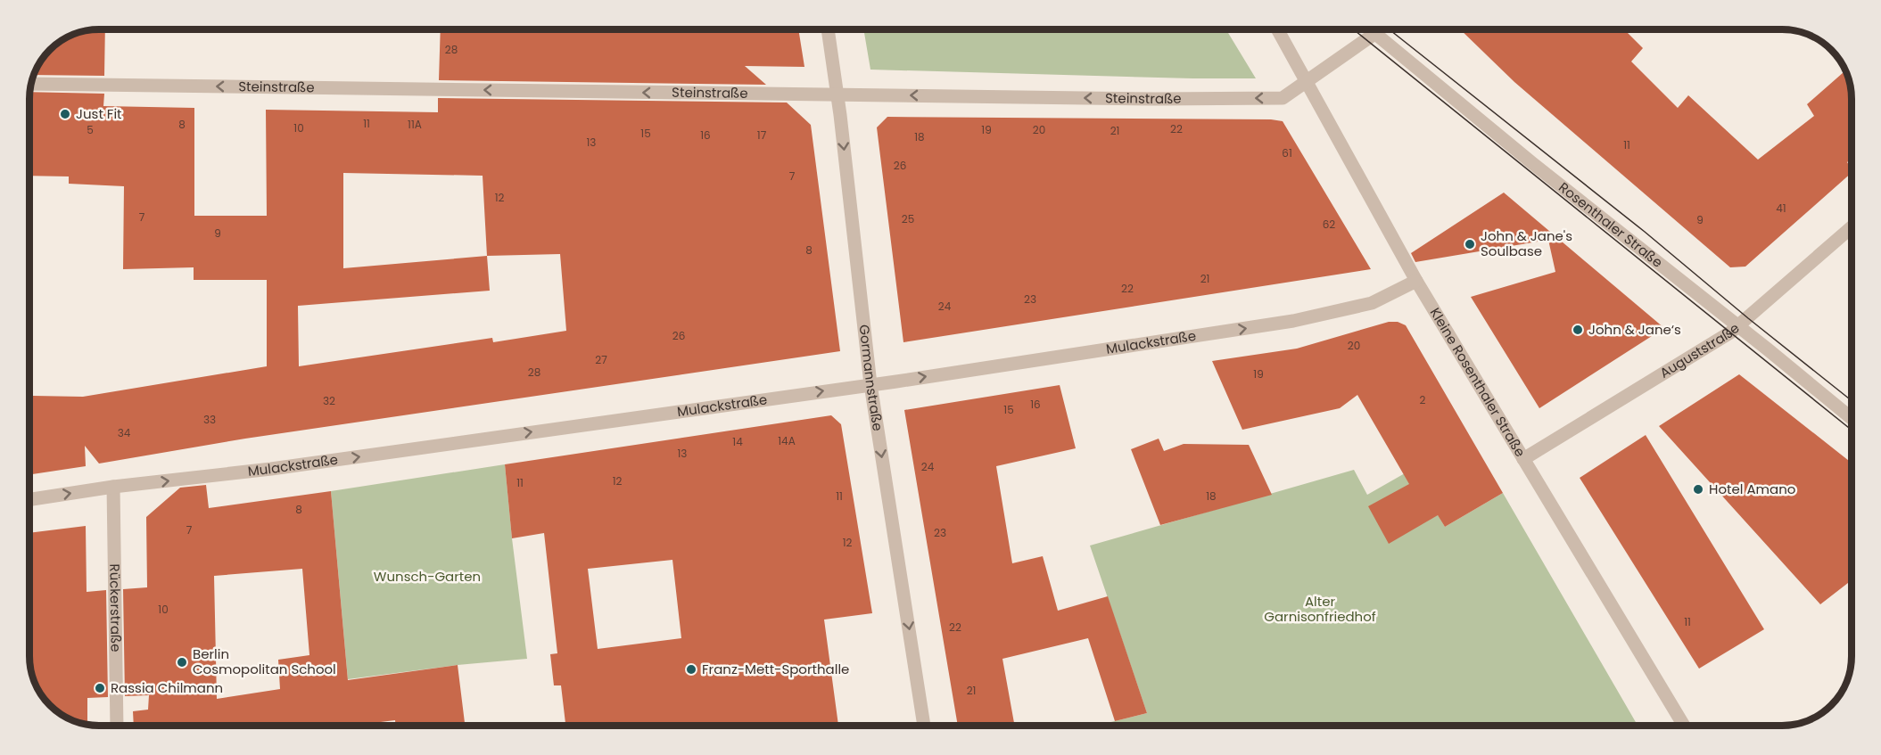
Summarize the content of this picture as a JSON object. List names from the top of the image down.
{
  "streets": {
    "street": [
      "Steinstraße",
      "Rosenthaler Straße",
      "Mulackstraße",
      "Auguststraße",
      "Gormannstraße",
      "Kleine Rosenthaler Straße",
      "Rückerstraße"
    ]
  },
  "crossings": [
    ["Steinstraße", "Rosenthaler Straße"],
    ["Steinstraße", "Gormannstraße"],
    ["Steinstraße", "Kleine Rosenthaler Straße"],
    ["Rosenthaler Straße", "Auguststraße"],
    ["Mulackstraße", "Gormannstraße"],
    ["Mulackstraße", "Kleine Rosenthaler Straße"],
    ["Mulackstraße", "Rückerstraße"],
    ["Auguststraße", "Kleine Rosenthaler Straße"]
  ],
  "one_way": ["Steinstraße", "Mulackstraße", "Gormannstraße"],
  "parks": ["Wunsch-Garten", "Alter Garnisonfriedhof"],
  "places": [
    "Just Fit",
    "John & Jane's Soulbase",
    "John & Jane‘s",
    "Hotel Amano",
    "Berlin Cosmopolitan School",
    "Franz-Mett-Sporthalle",
    "Rassia Chilmann"
  ],
  "house_numbers": [
    "28",
    "11",
    "8",
    "11A",
    "10",
    "22",
    "5",
    "19",
    "20",
    "21",
    "15",
    "16",
    "17",
    "18",
    "13",
    "11",
    "61",
    "26",
    "7",
    "12",
    "41",
    "7",
    "25",
    "9",
    "62",
    "9",
    "8",
    "21",
    "22",
    "23",
    "24",
    "26",
    "20",
    "27",
    "28",
    "19",
    "2",
    "32",
    "16",
    "15",
    "33",
    "34",
    "14A",
    "14",
    "13",
    "24",
    "12",
    "11",
    "11",
    "18",
    "8",
    "7",
    "23",
    "12",
    "10",
    "11",
    "22",
    "21"
  ]
}
